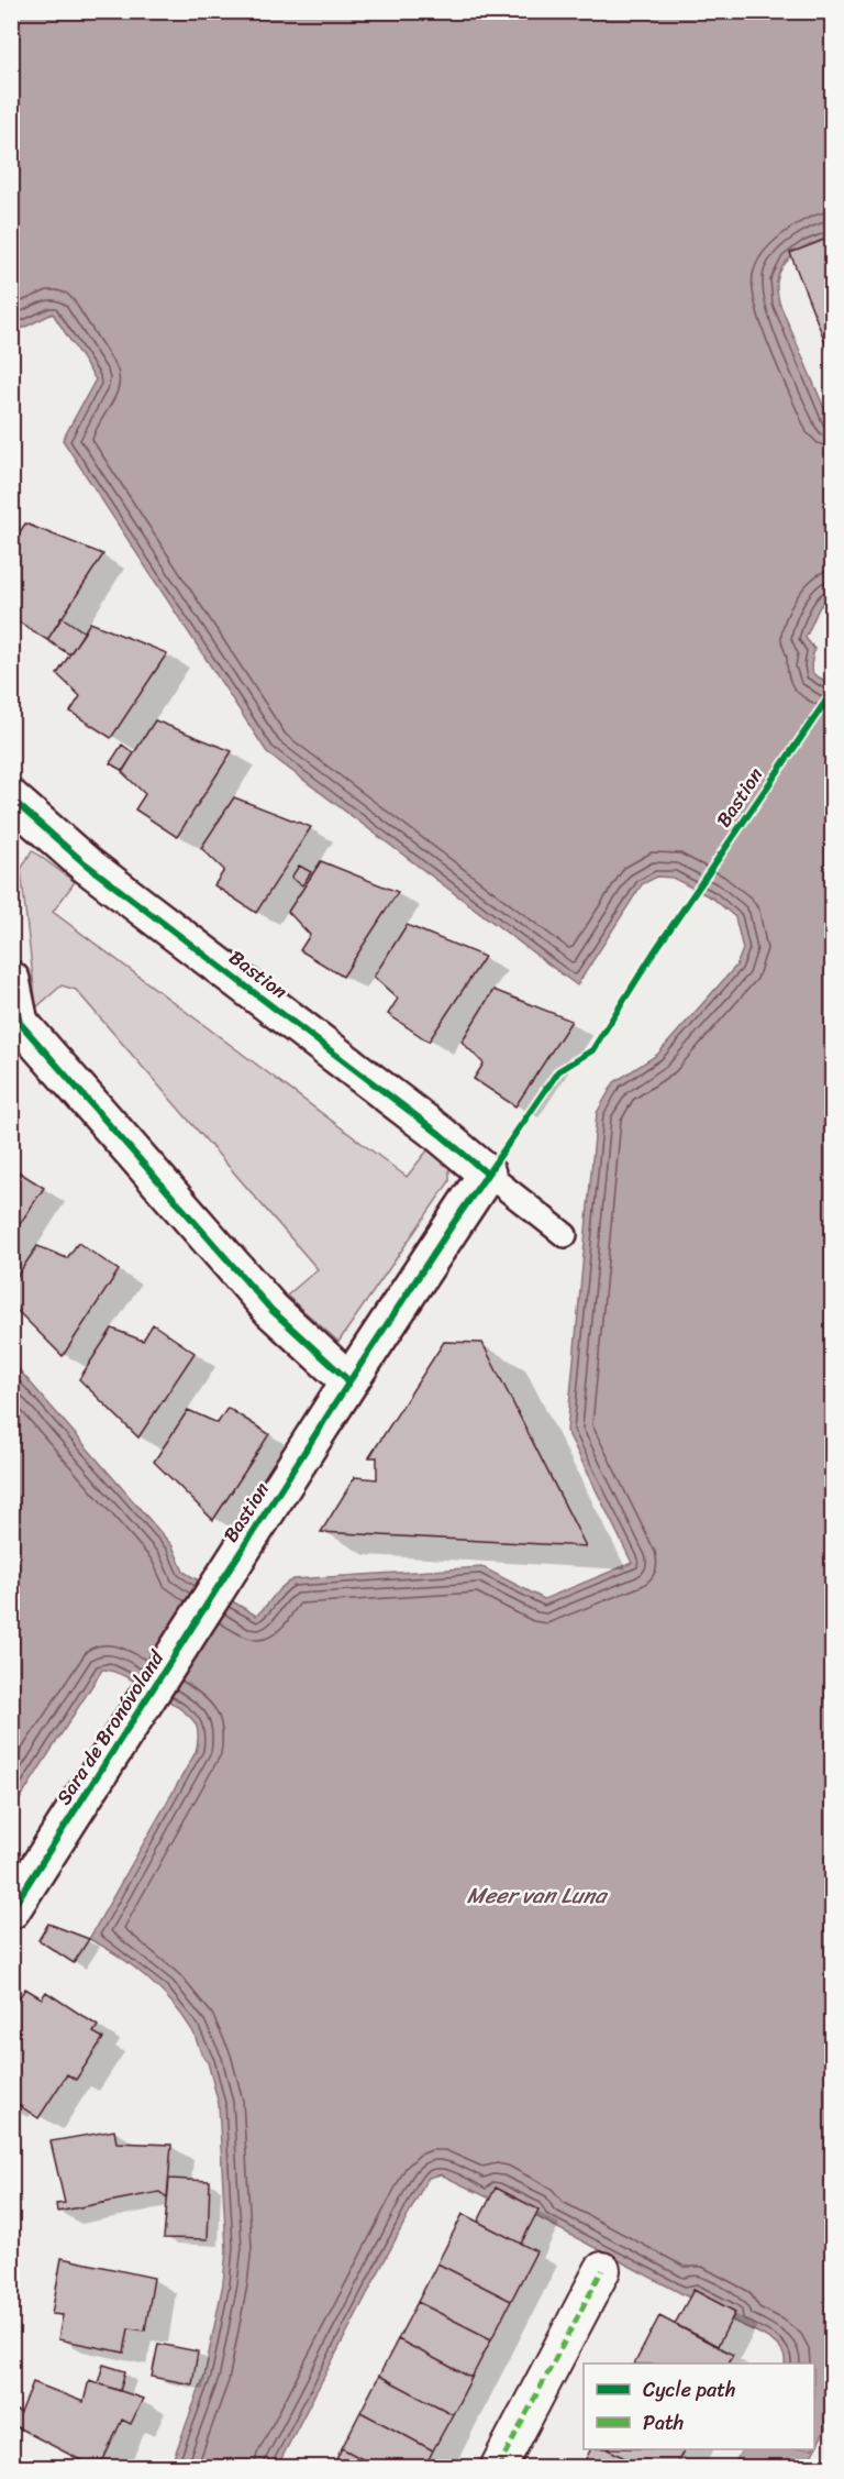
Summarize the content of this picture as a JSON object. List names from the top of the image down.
{
  "streets": {
    "street": ["Bastion", "Sara de Bronóvoland"]
  },
  "crossings": [
    ["Bastion", "Sara de Bronóvoland"]
  ],
  "water": ["Meer van Luna"],
  "legend": ["Cycle path", "Path"]
}
